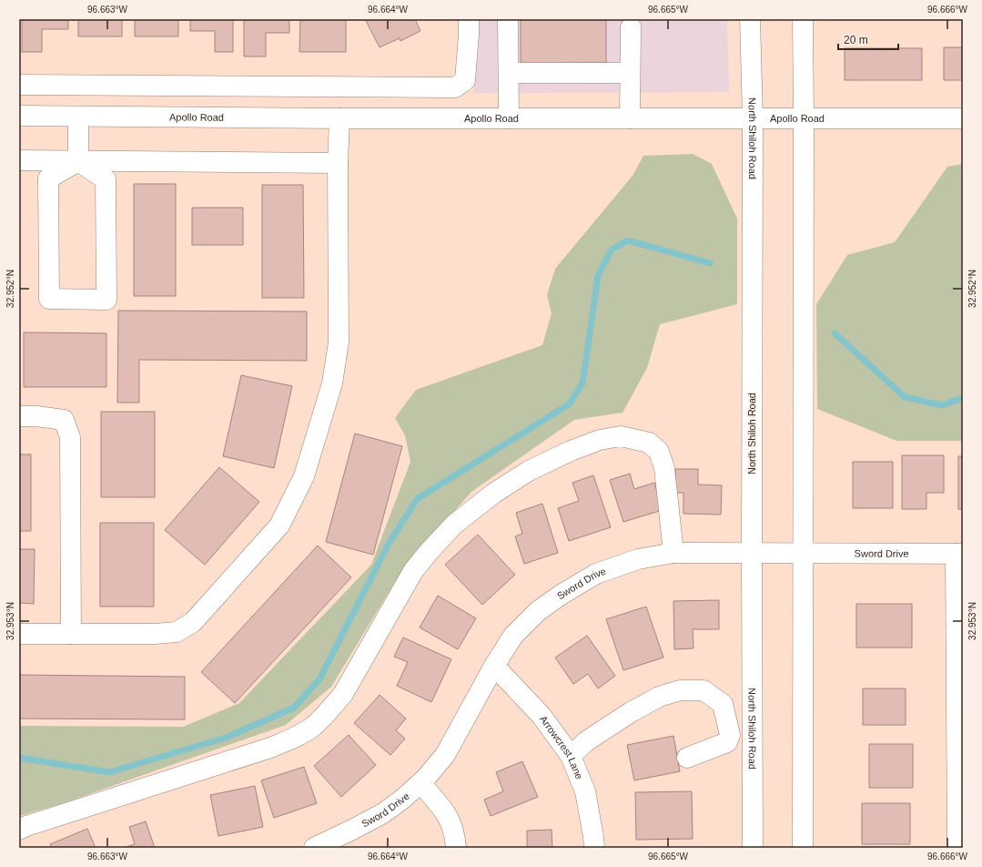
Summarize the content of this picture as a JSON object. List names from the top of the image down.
{
  "streets": {
    "street": [
      "Apollo Road",
      "North Shiloh Road",
      "Sword Drive",
      "Arrowcrest Lane"
    ]
  },
  "crossings": [
    ["Apollo Road", "North Shiloh Road"],
    ["North Shiloh Road", "Sword Drive"],
    ["Sword Drive", "Arrowcrest Lane"]
  ],
  "scale_bar": "20 m",
  "coordinates": [
    "96.663°W",
    "96.664°W",
    "96.665°W",
    "96.666°W",
    "32.952°N",
    "32.953°N"
  ]
}
